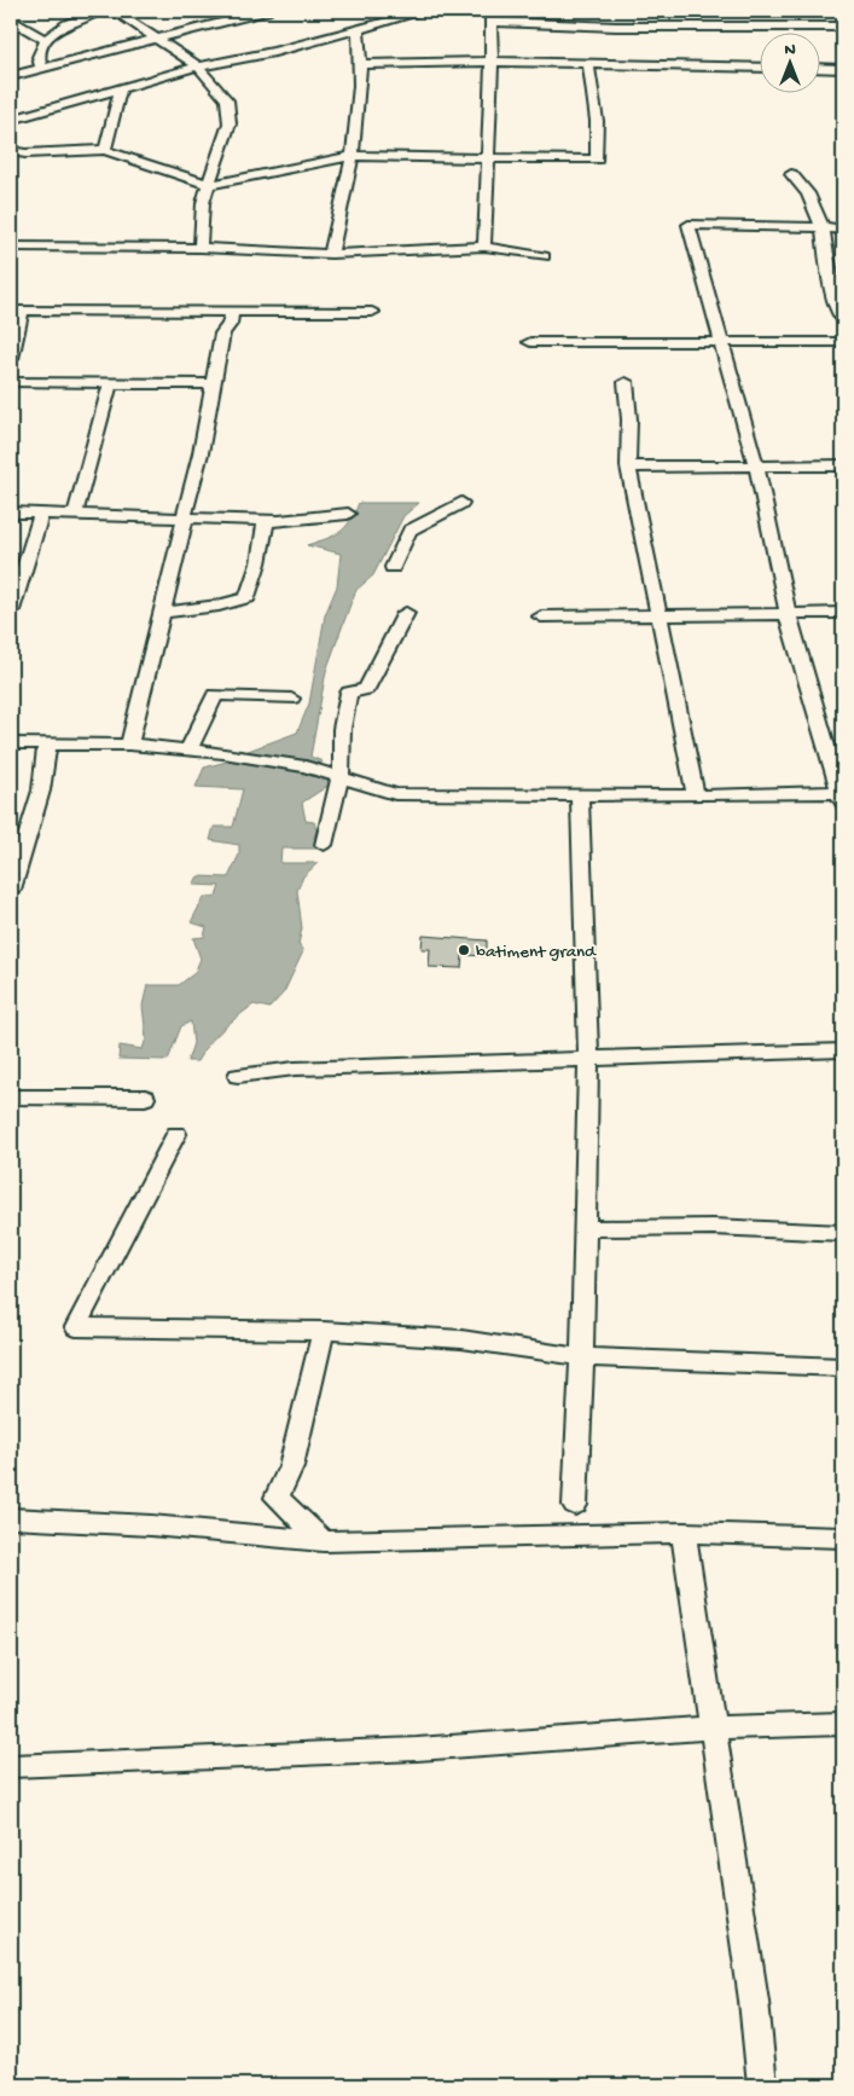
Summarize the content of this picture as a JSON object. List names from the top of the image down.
{
  "places": ["batiment grand"],
  "north": "top"
}
